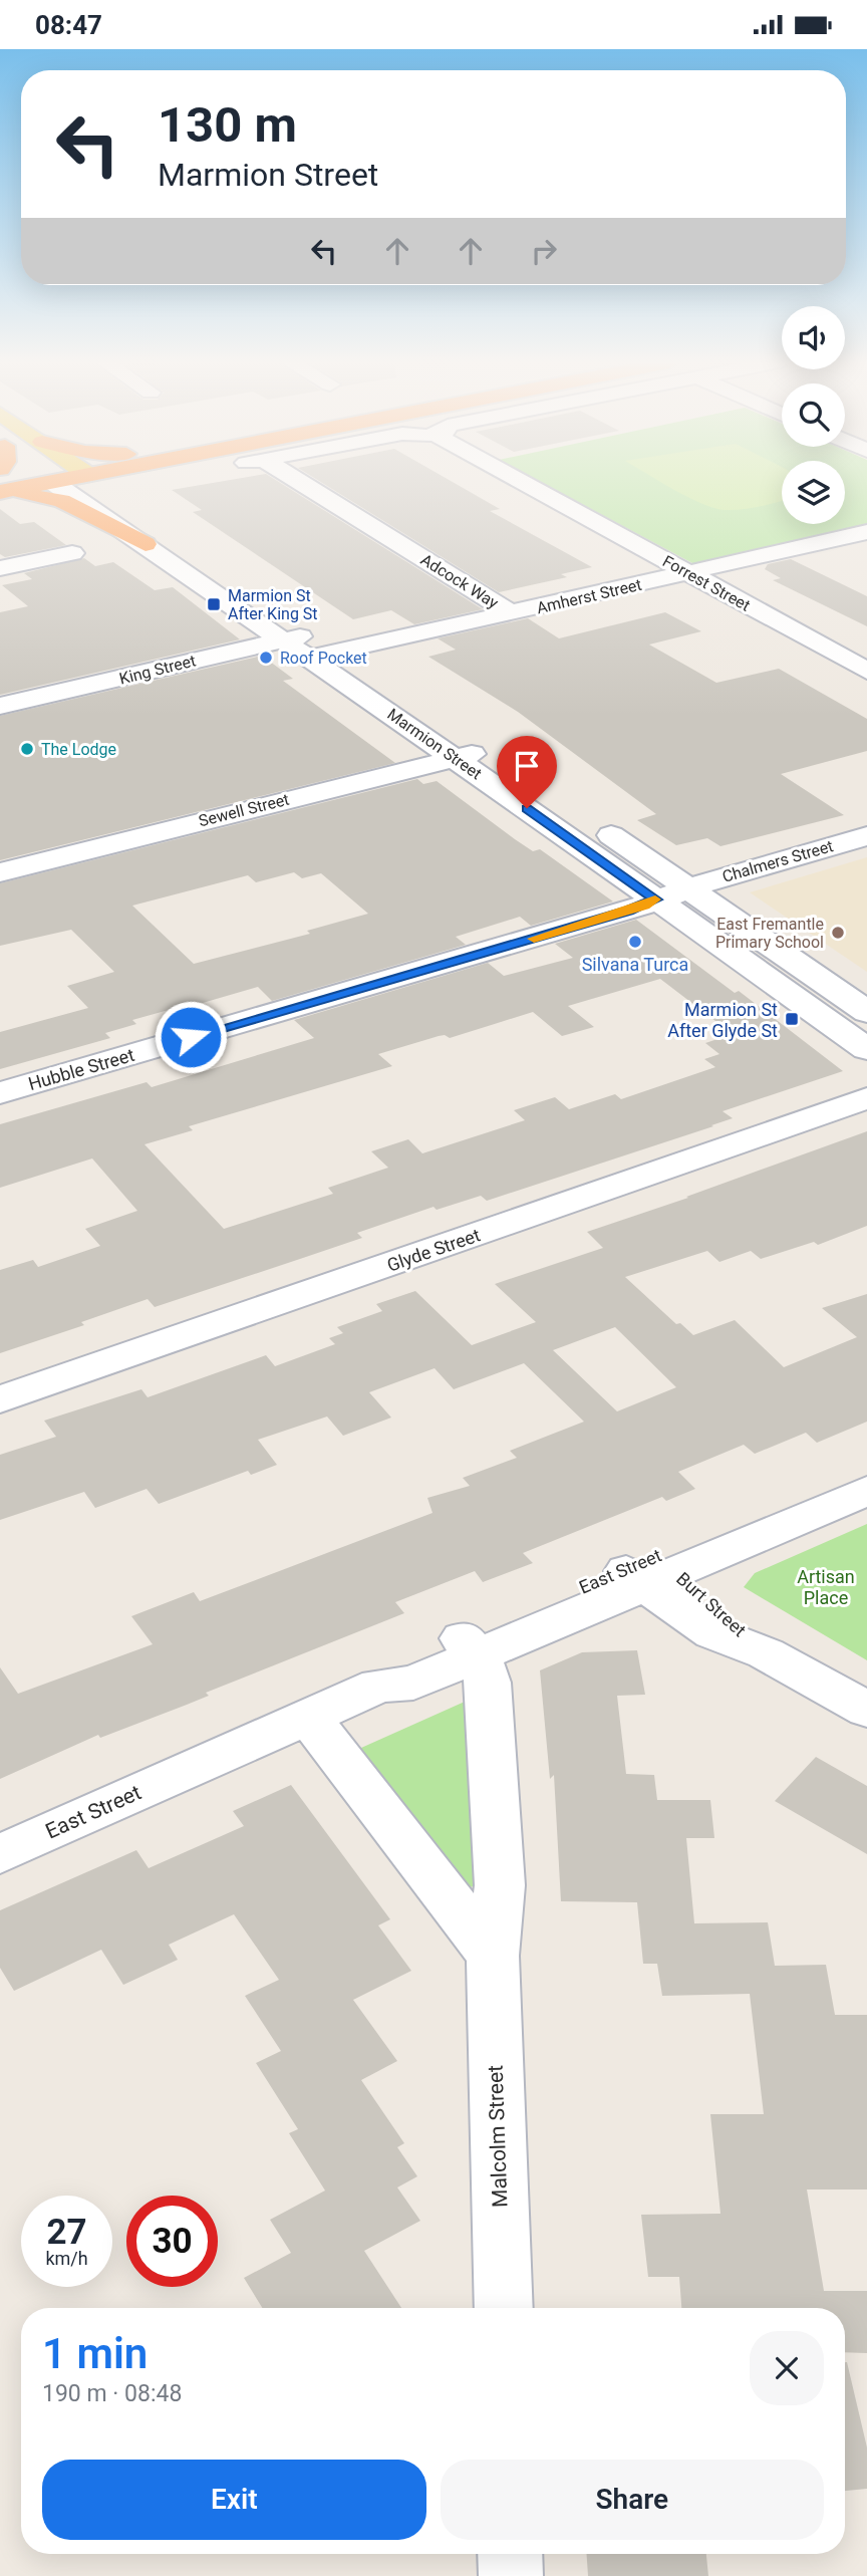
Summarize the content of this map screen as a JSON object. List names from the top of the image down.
{
  "streets": {
    "street": [
      "Adcock Way",
      "Forrest Street",
      "Amherst Street",
      "King Street",
      "Marmion Street",
      "Sewell Street",
      "Chalmers Street",
      "Hubble Street",
      "Glyde Street",
      "East Street",
      "Burt Street",
      "Malcolm Street"
    ]
  },
  "crossings": [
    ["Adcock Way", "Amherst Street"],
    ["Forrest Street", "Amherst Street"],
    ["Amherst Street", "Marmion Street"],
    ["King Street", "Marmion Street"],
    ["Marmion Street", "Sewell Street"],
    ["Marmion Street", "Hubble Street"],
    ["Chalmers Street", "Hubble Street"],
    ["East Street", "Burt Street"],
    ["East Street", "Malcolm Street"]
  ],
  "parks": ["Artisan Place"],
  "places": {
    "transit": ["Marmion St After King St", "Marmion St After Glyde St"],
    "other": [
      "Roof Pocket",
      "The Lodge",
      "East Fremantle Primary School",
      "Silvana Turca"
    ]
  },
  "page": {
    "status": "08:47",
    "turn": ["130 m", "Marmion Street"],
    "speed": "27 km/h",
    "limit": "30",
    "heading": ["1 min", "190 m · 08:48"],
    "buttons": ["Exit", "Share"]
  }
}
